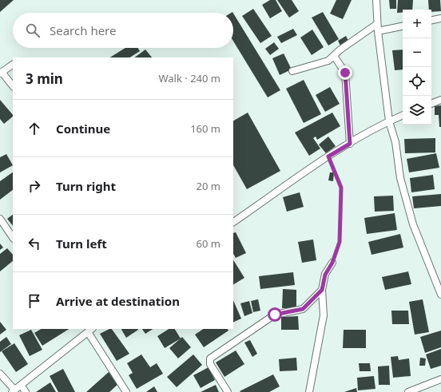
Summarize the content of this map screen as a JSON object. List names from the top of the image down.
{
  "page": {
    "map_buttons": ["+", "−"],
    "search": "Search here",
    "heading": ["3 min", "Walk · 240 m"],
    "list": [
      ["Continue", "160 m"],
      ["Turn right", "20 m"],
      ["Turn left", "60 m"],
      "Arrive at destination"
    ]
  }
}
